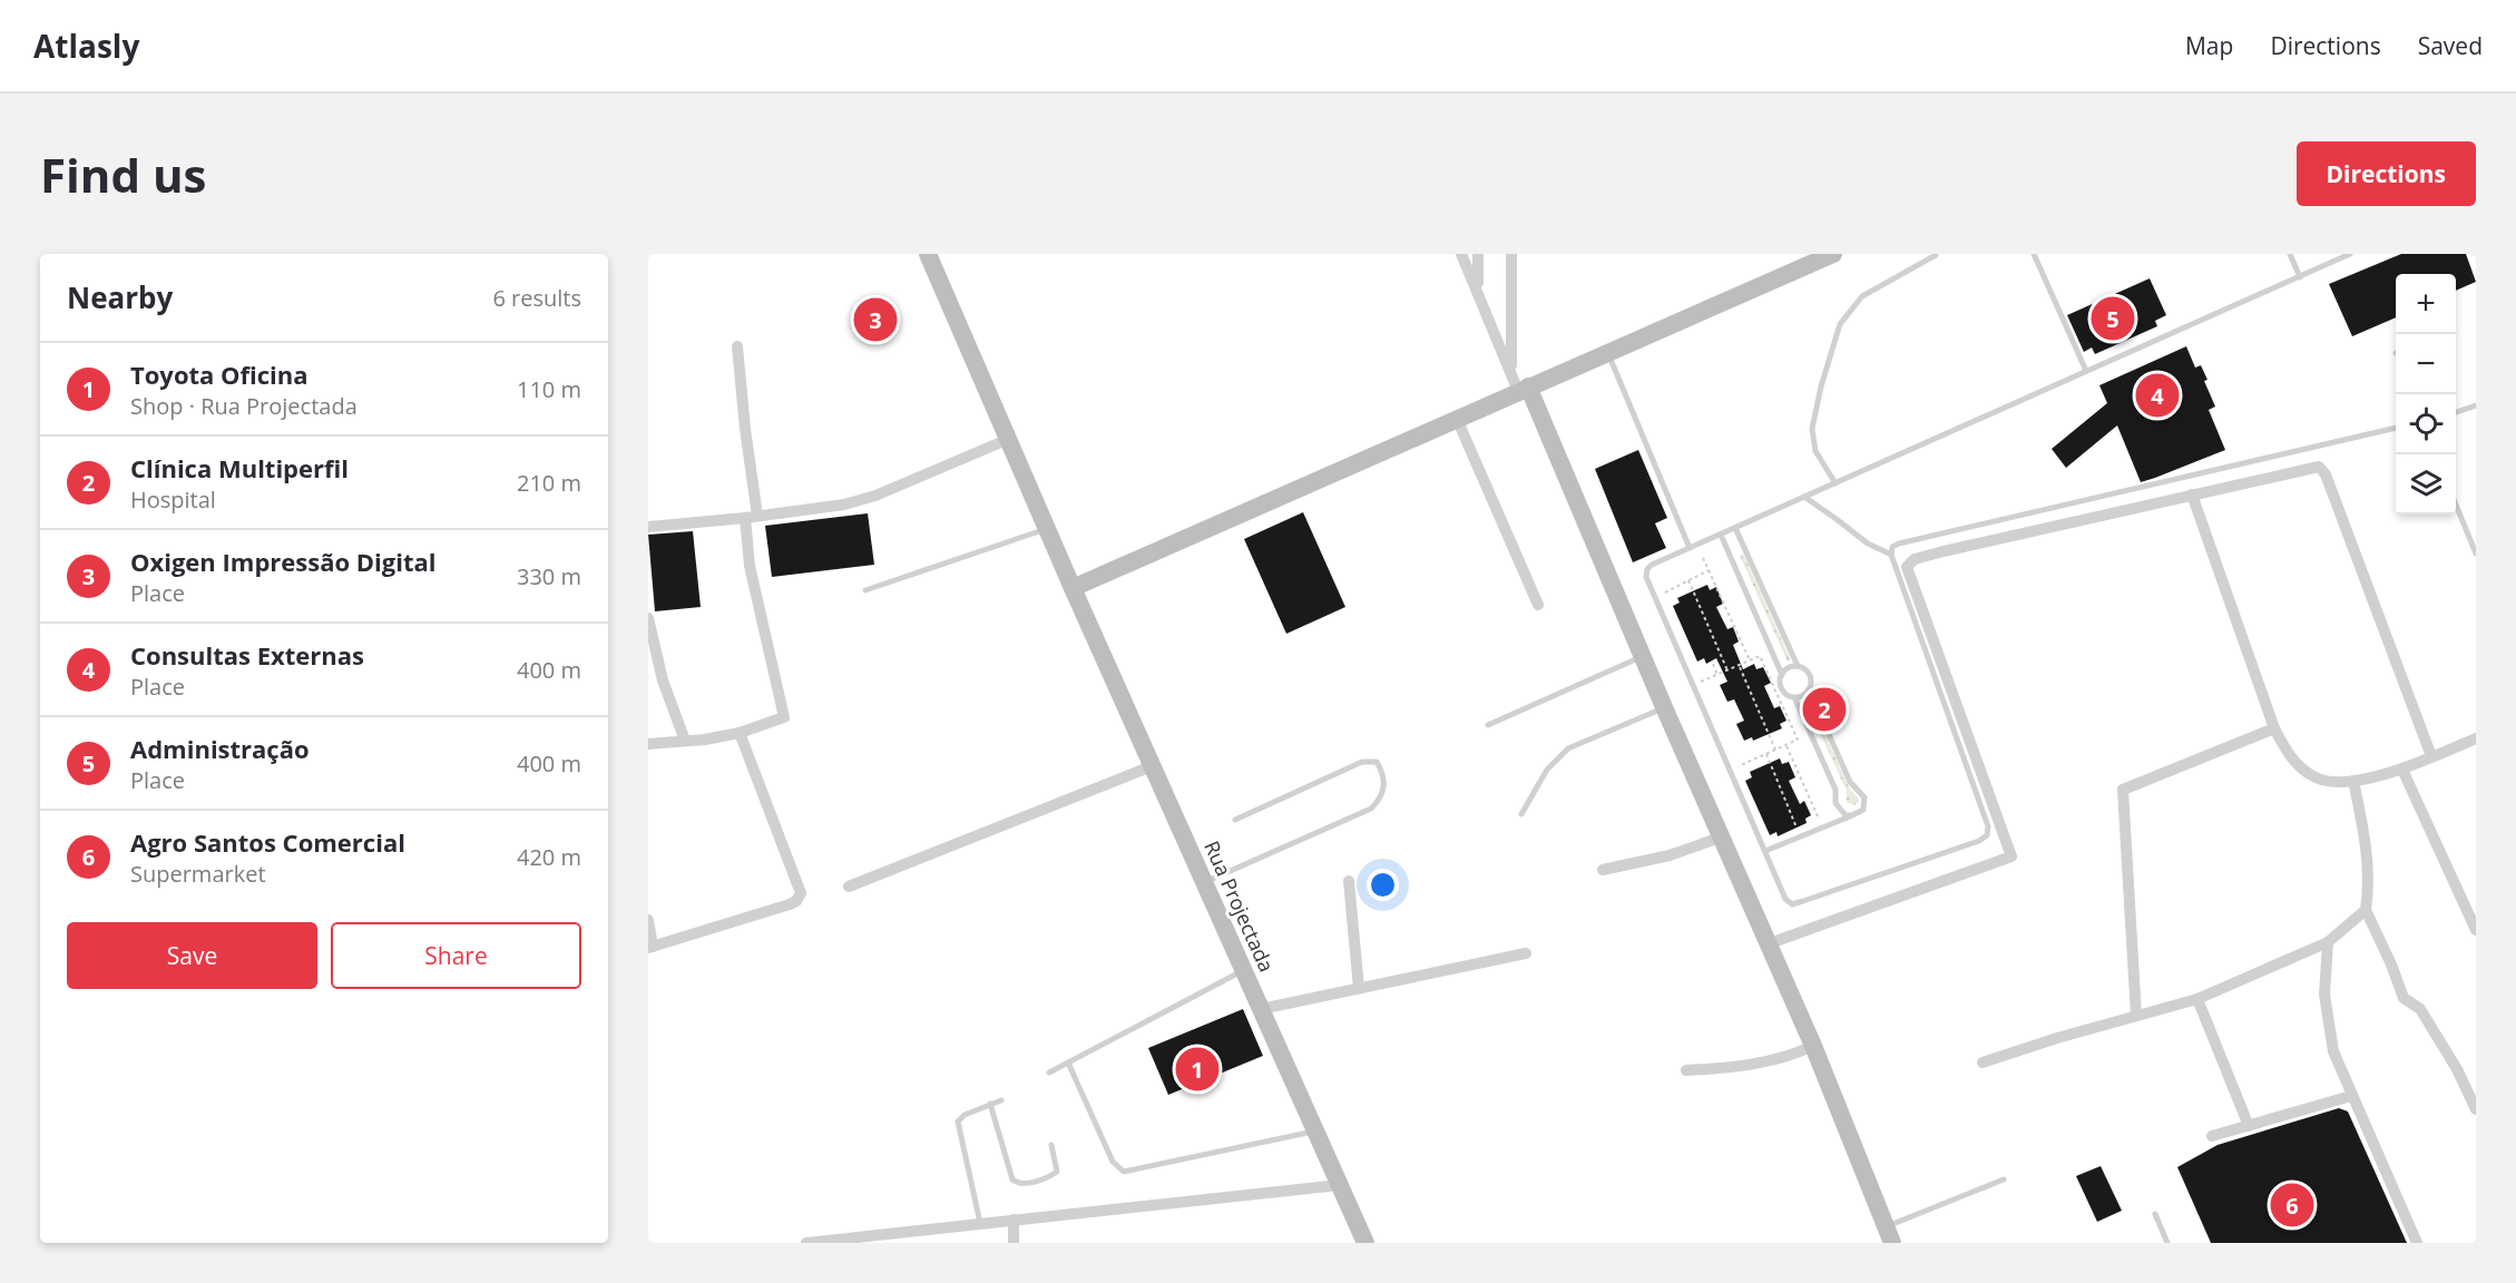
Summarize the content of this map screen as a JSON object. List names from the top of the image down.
{
  "streets": {
    "street": ["Rua Projectada"]
  },
  "page": {
    "header": "Atlasly",
    "nav": ["Map", "Directions", "Saved"],
    "buttons": [
      "Directions",
      ["Save", "Share"]
    ],
    "title": "Find us",
    "heading": ["Nearby", "6 results"],
    "map_buttons": ["+", "−"],
    "pins": [
      "5",
      "3",
      "4",
      "2",
      "1",
      "6"
    ],
    "list": [
      {
        "mark": "1",
        "name": "Toyota Oficina",
        "note": "Shop · Rua Projectada",
        "value": "110 m"
      },
      {
        "mark": "2",
        "name": "Clínica Multiperfil",
        "note": "Hospital",
        "value": "210 m"
      },
      {
        "mark": "3",
        "name": "Oxigen Impressão Digital",
        "note": "Place",
        "value": "330 m"
      },
      {
        "mark": "4",
        "name": "Consultas Externas",
        "note": "Place",
        "value": "400 m"
      },
      {
        "mark": "5",
        "name": "Administração",
        "note": "Place",
        "value": "400 m"
      },
      {
        "mark": "6",
        "name": "Agro Santos Comercial",
        "note": "Supermarket",
        "value": "420 m"
      }
    ]
  }
}
